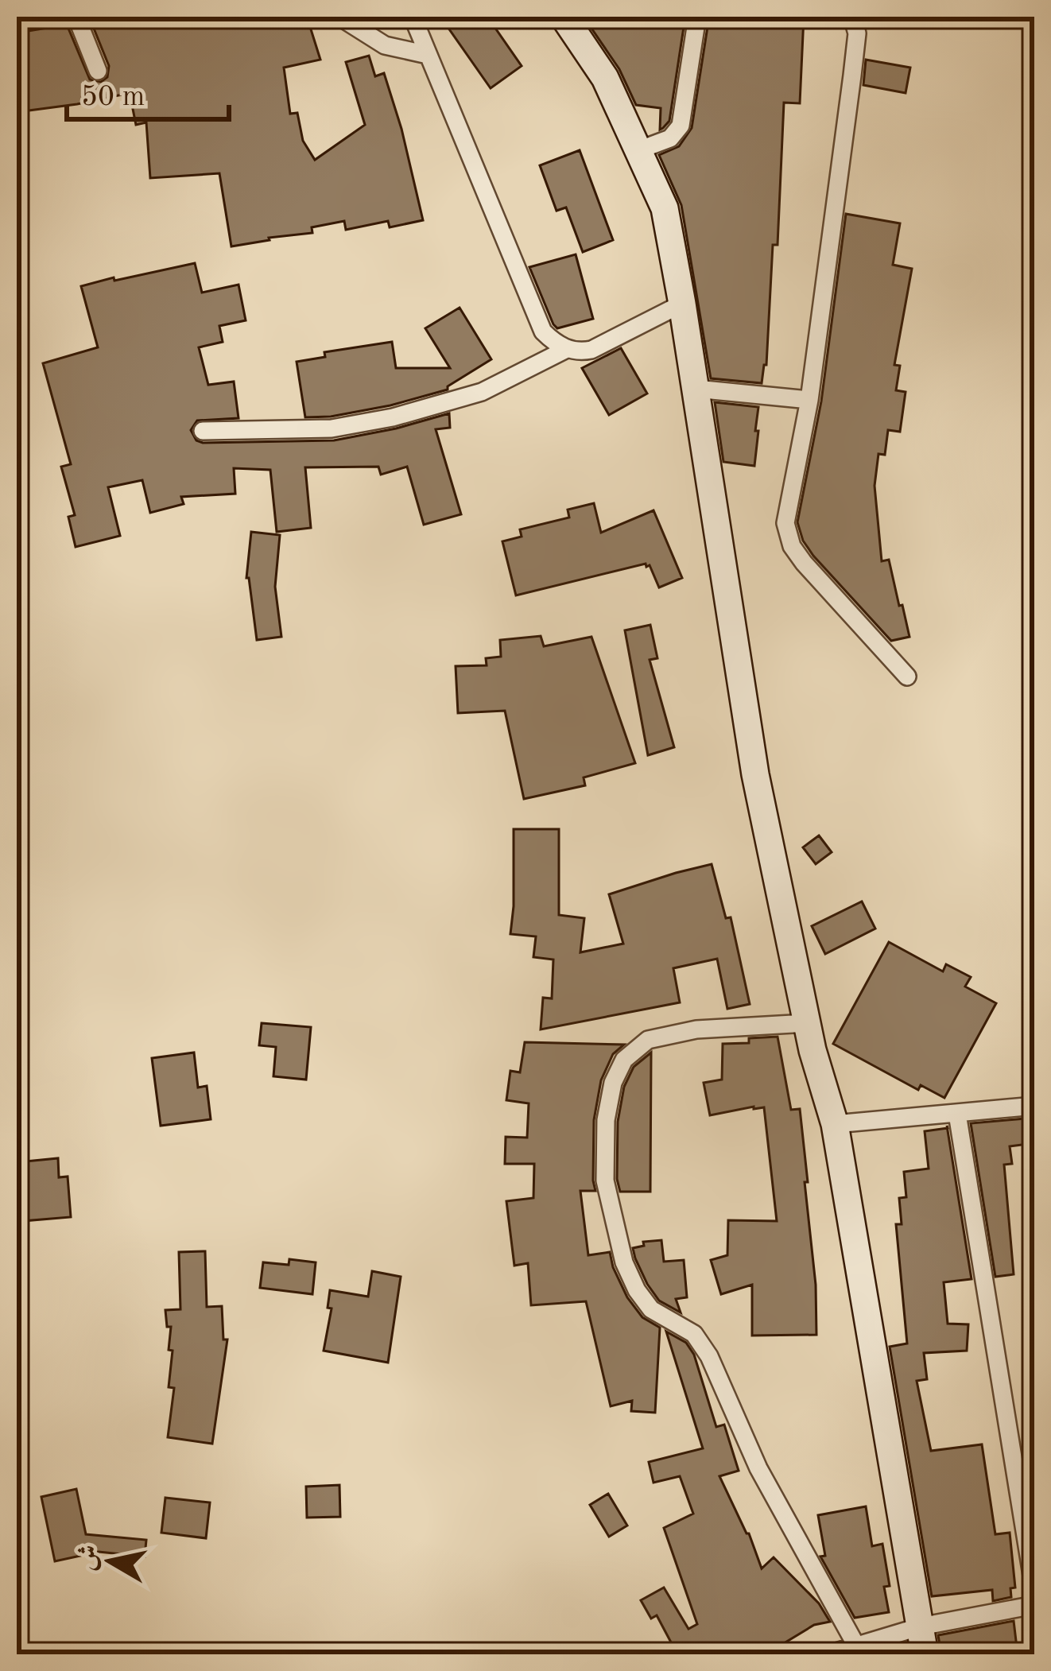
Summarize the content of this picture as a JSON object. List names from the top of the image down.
{
  "scale_bar": "50 m",
  "north": "left"
}
